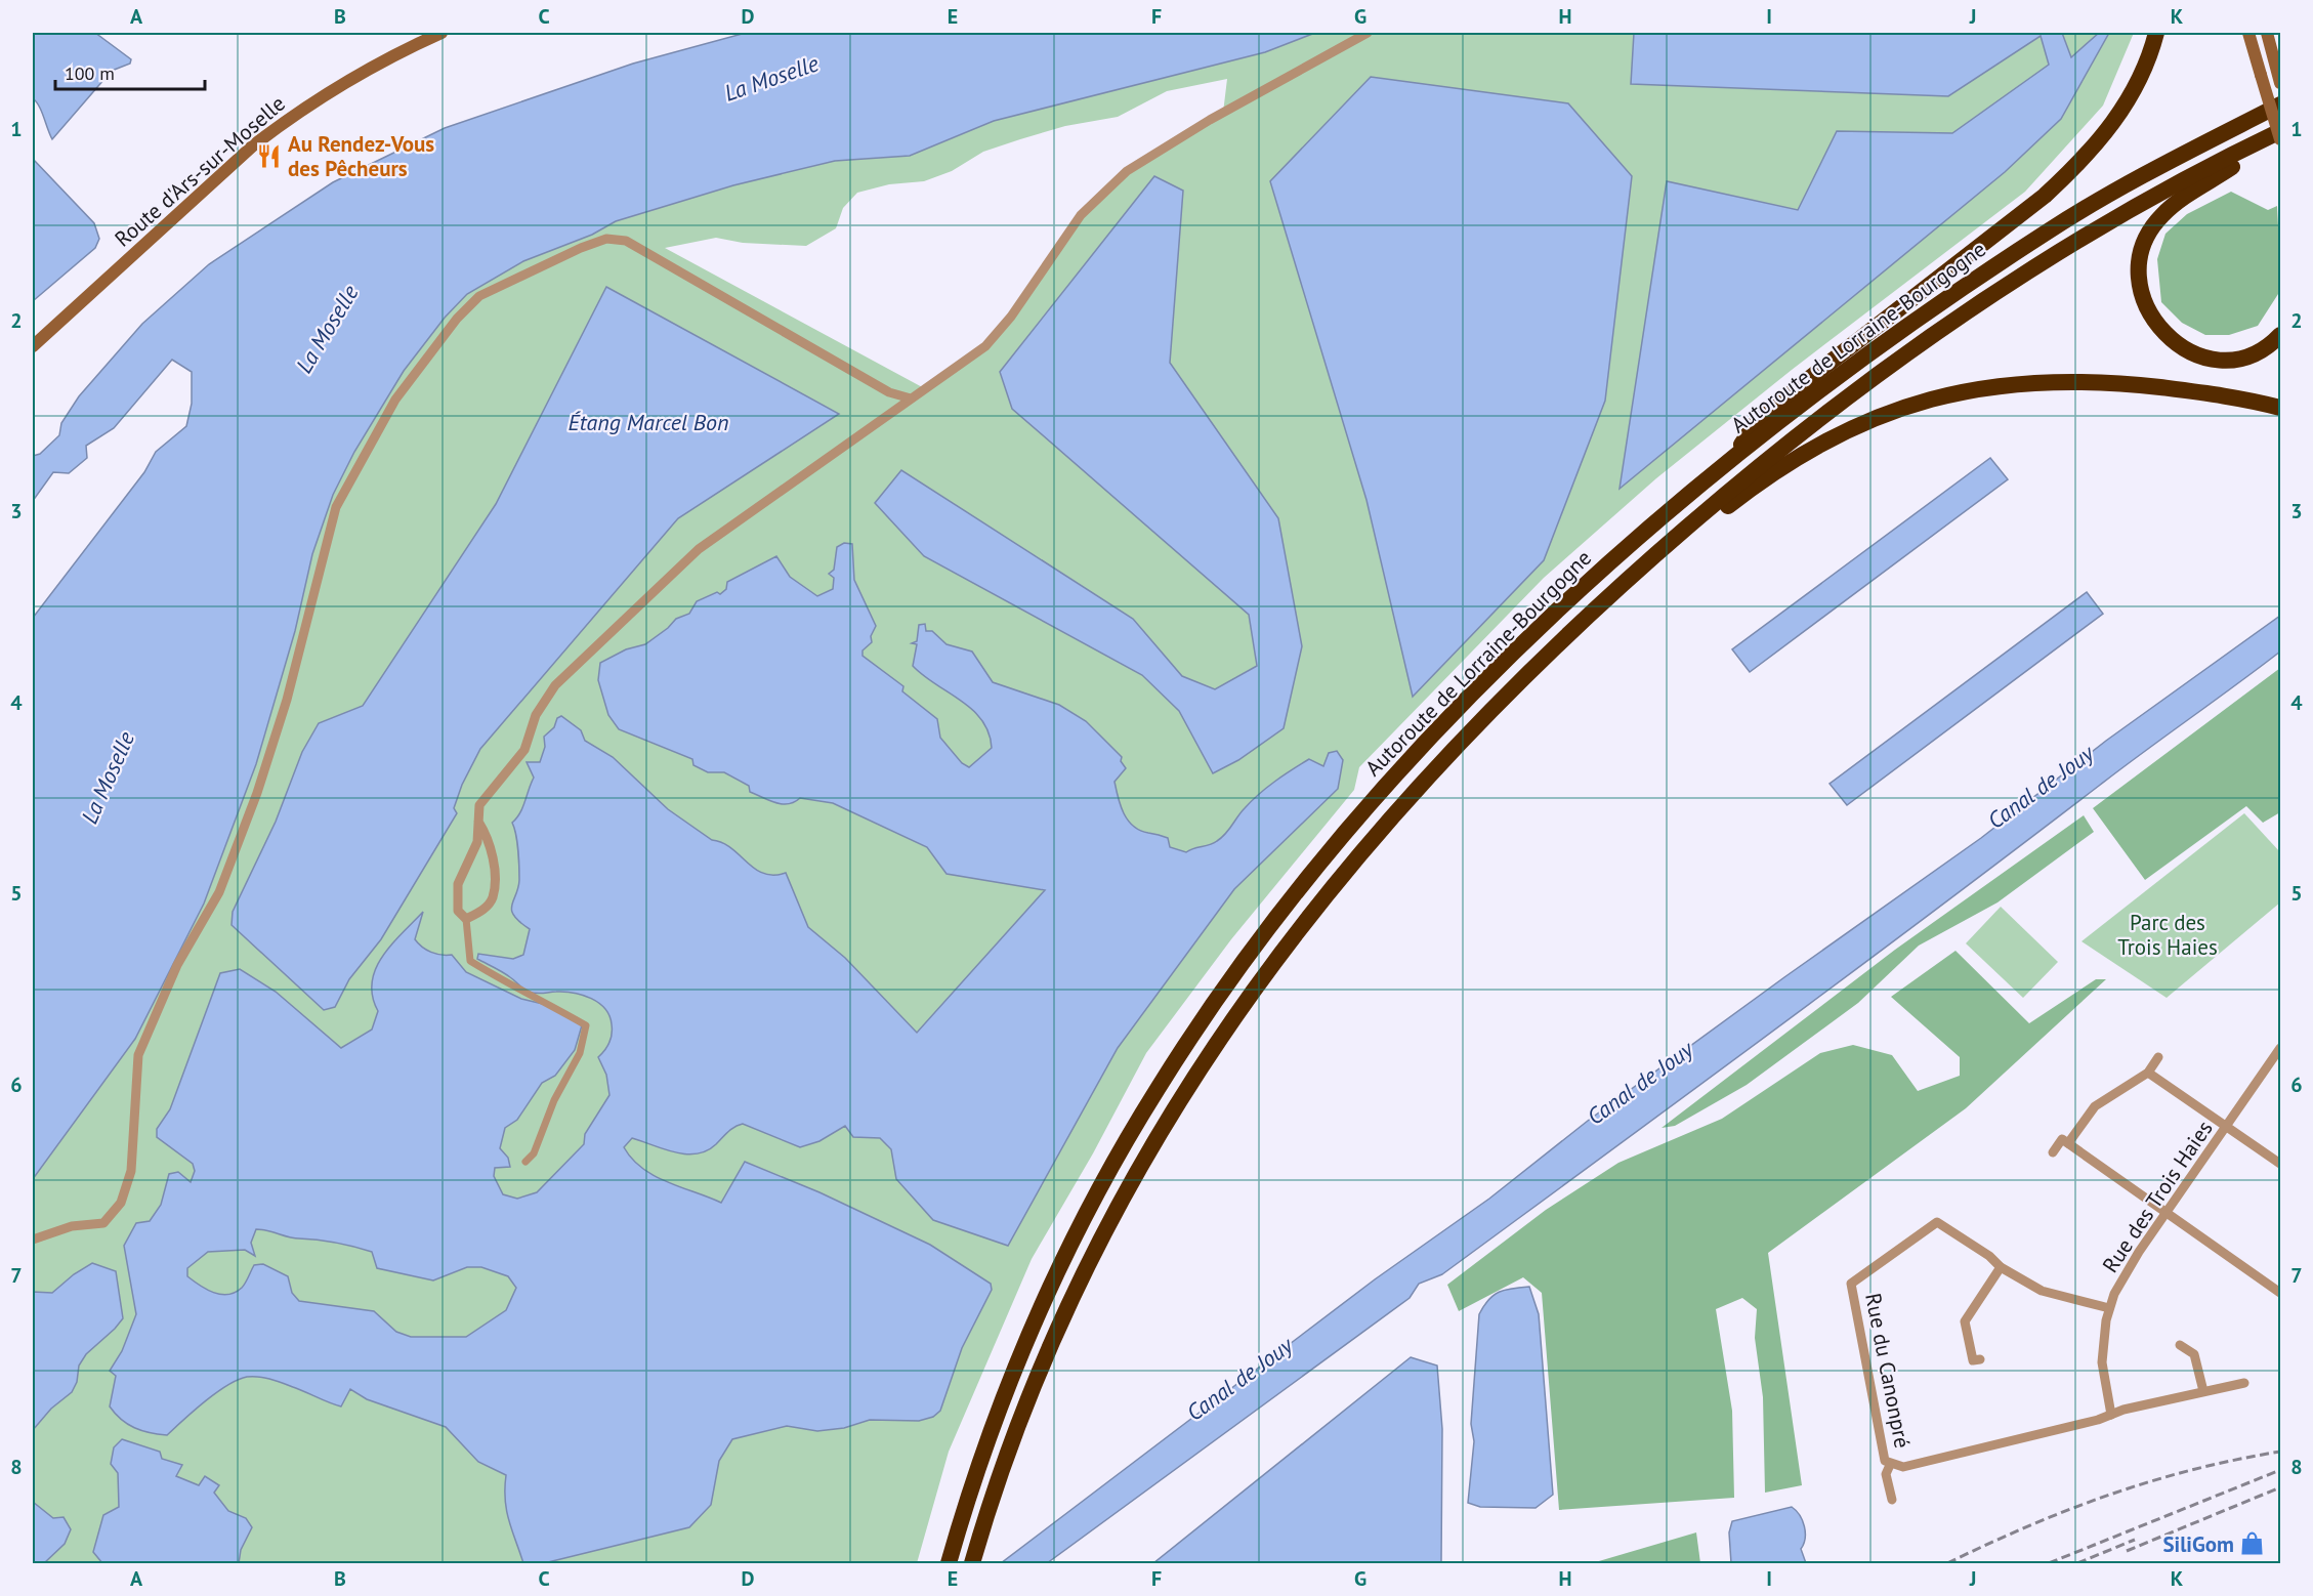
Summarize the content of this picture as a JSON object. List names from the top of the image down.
{
  "streets": {
    "highway": ["Autoroute de Lorraine-Bourgogne"],
    "main road": ["Route d'Ars-sur-Moselle"],
    "street": ["Rue des Trois Haies", "Rue du Canonpré"]
  },
  "crossings": [
    ["Rue des Trois Haies", "Rue du Canonpré"]
  ],
  "water": ["La Moselle", "Étang Marcel Bon", "Canal de Jouy"],
  "parks": ["Parc des Trois Haies"],
  "places": {
    "restaurant": ["Au Rendez-Vous des Pêcheurs"],
    "shop": ["SiliGom"]
  },
  "scale_bar": "100 m",
  "grid": {
    "columns": [
      "A",
      "B",
      "C",
      "D",
      "E",
      "F",
      "G",
      "H",
      "I",
      "J",
      "K"
    ],
    "rows": [
      "1",
      "2",
      "3",
      "4",
      "5",
      "6",
      "7",
      "8"
    ]
  }
}
